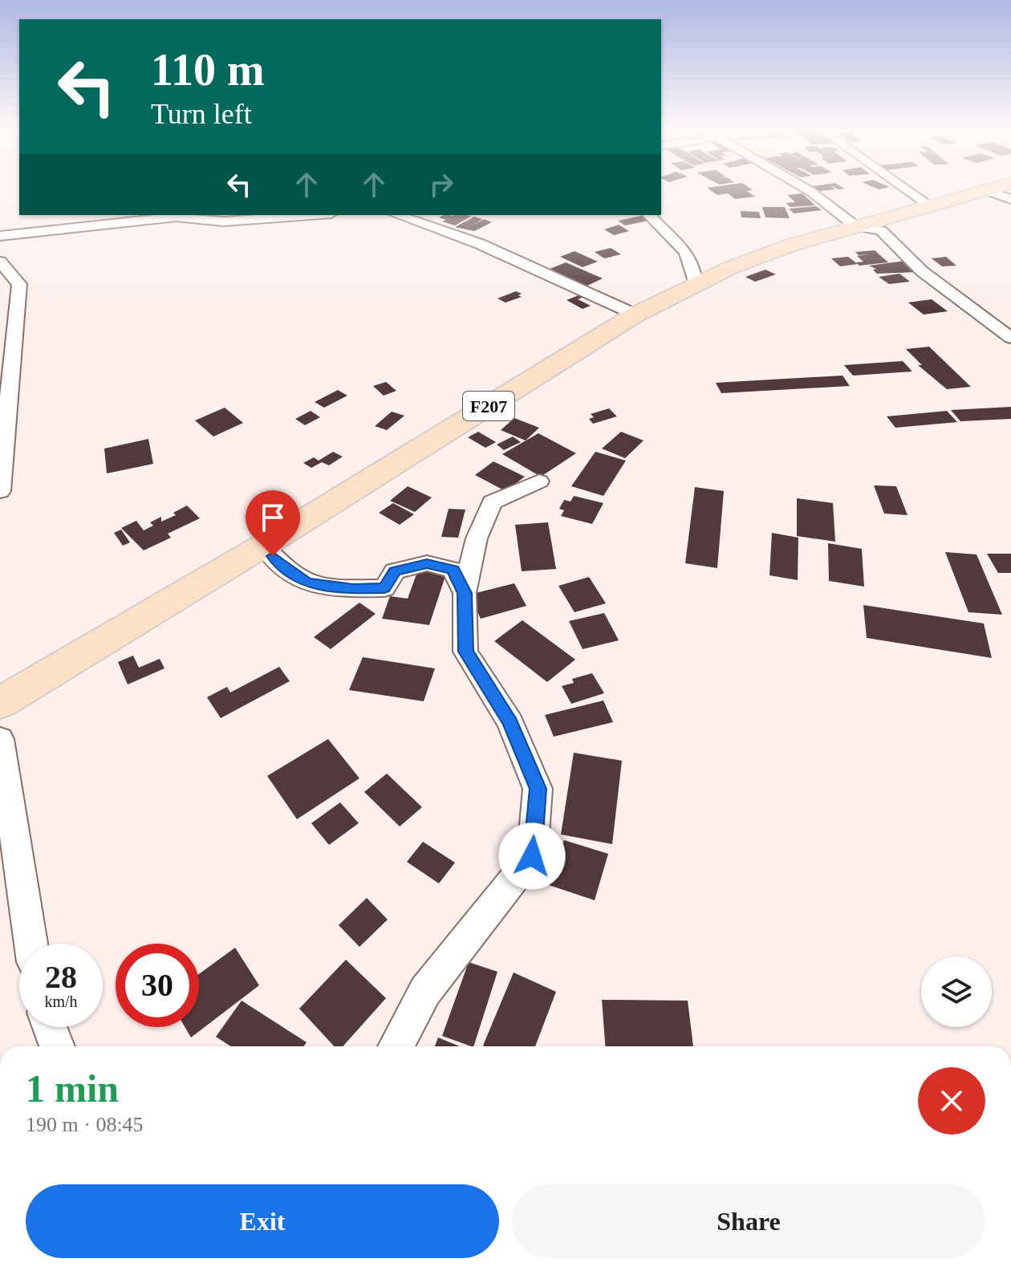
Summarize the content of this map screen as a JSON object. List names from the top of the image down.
{
  "streets": {
    "main road": ["F207"]
  },
  "page": {
    "turn": ["110 m", "Turn left"],
    "speed": "28 km/h",
    "limit": "30",
    "heading": ["1 min", "190 m · 08:45"],
    "buttons": ["Exit", "Share"]
  }
}
